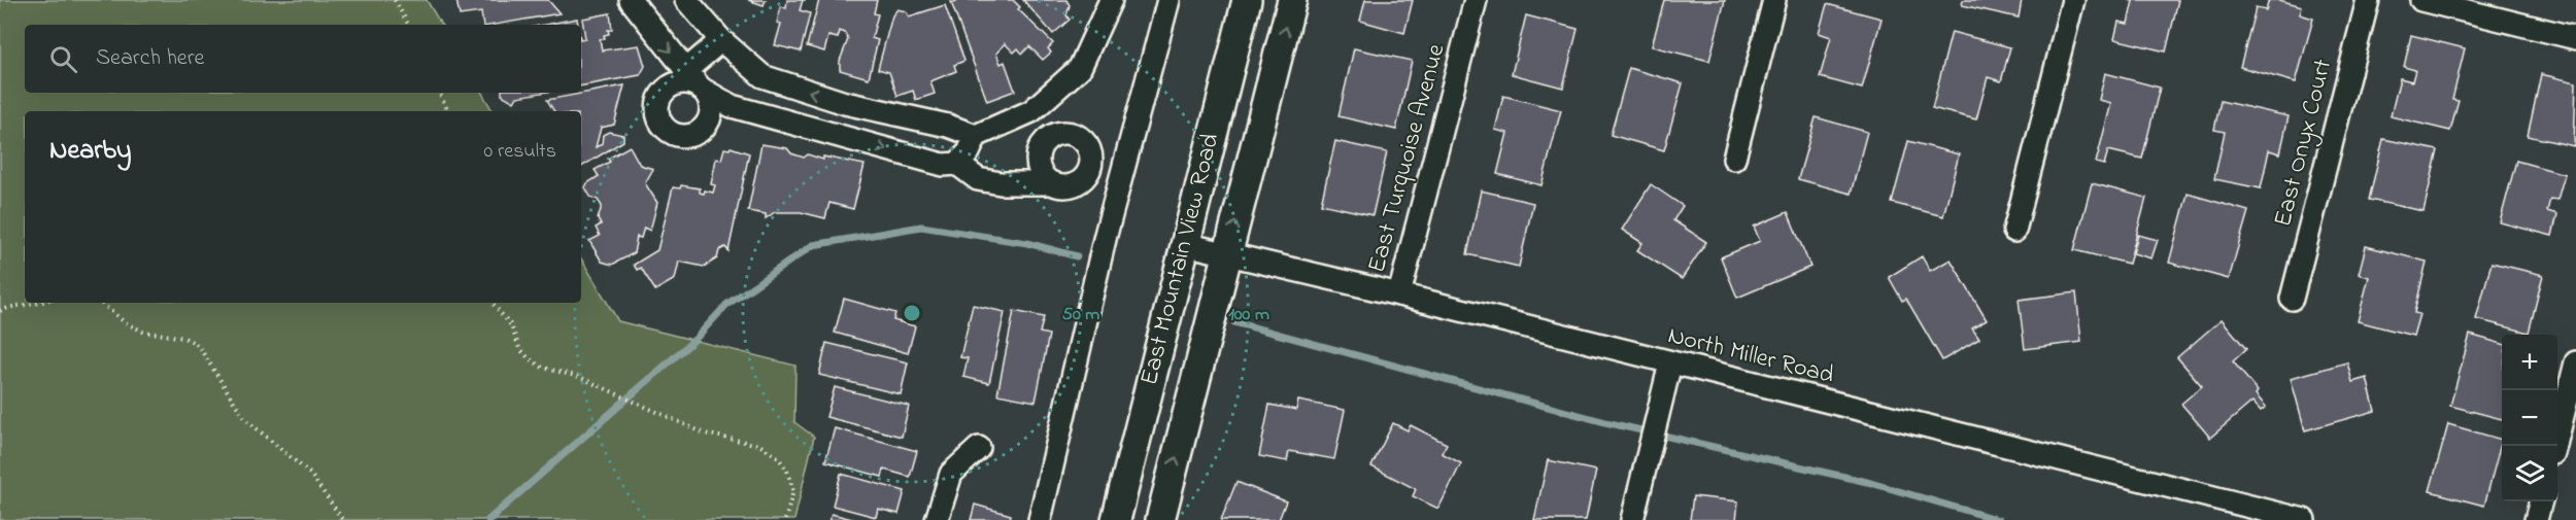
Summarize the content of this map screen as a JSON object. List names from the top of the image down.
{
  "streets": {
    "main road": ["East Mountain View Road"],
    "street": ["East Onyx Court", "East Turquoise Avenue", "North Miller Road"]
  },
  "crossings": [
    ["East Turquoise Avenue", "North Miller Road"],
    ["East Mountain View Road", "North Miller Road"]
  ],
  "page": {
    "search": "Search here",
    "heading": ["Nearby", "0 results"],
    "map_buttons": ["+", "−"]
  },
  "rings": ["50 m", "100 m"]
}
